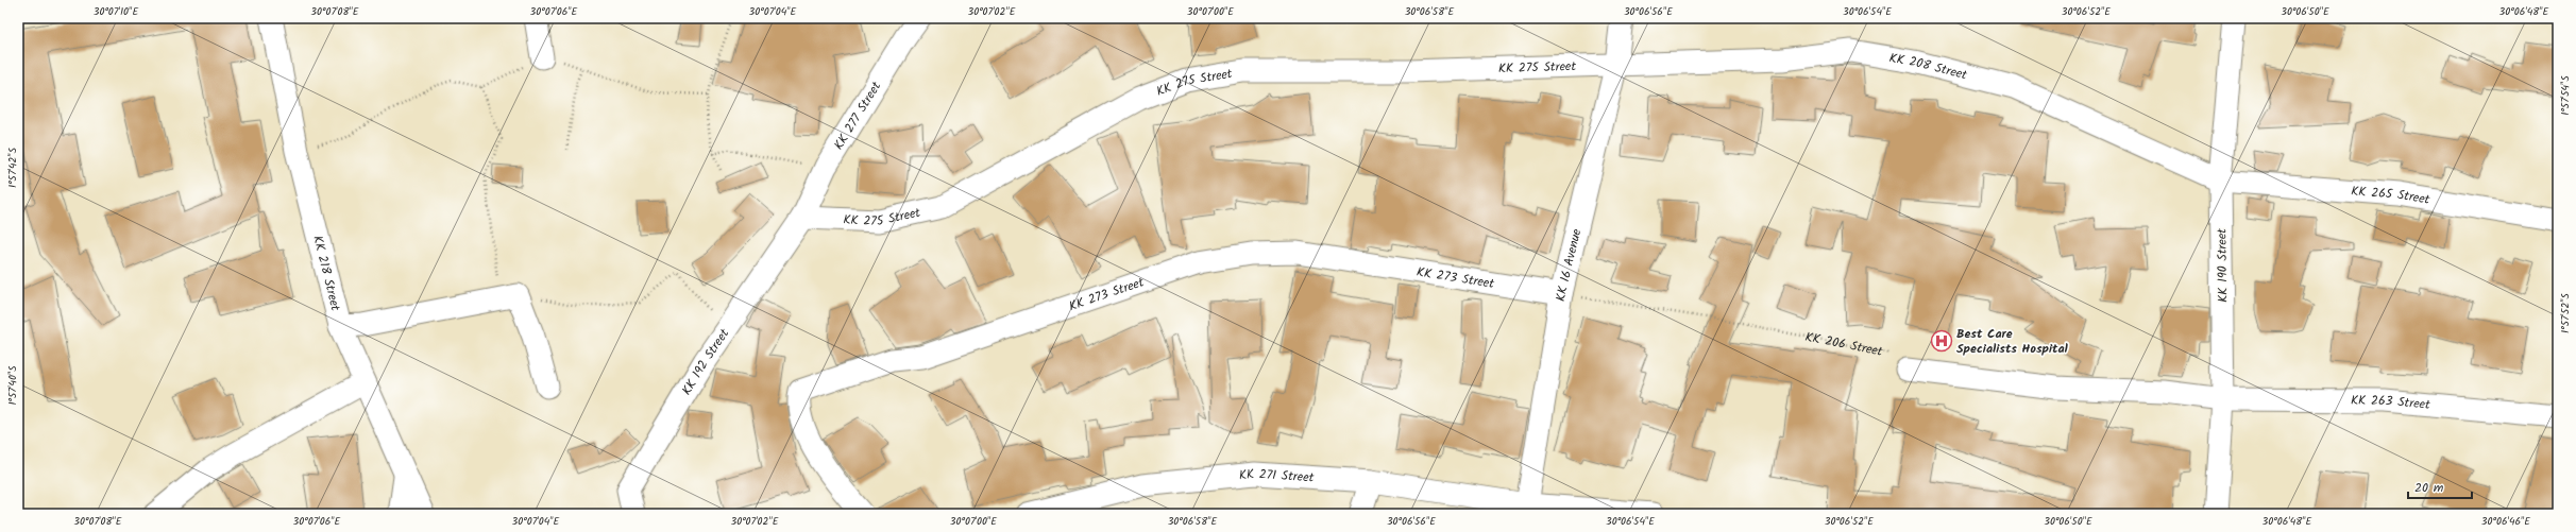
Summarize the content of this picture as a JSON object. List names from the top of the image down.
{
  "streets": {
    "street": [
      "KK 275 Street",
      "KK 208 Street",
      "KK 277 Street",
      "KK 265 Street",
      "KK 16 Avenue",
      "KK 190 Street",
      "KK 218 Street",
      "KK 273 Street",
      "KK 192 Street",
      "KK 263 Street",
      "KK 271 Street"
    ],
    "path": ["KK 206 Street"]
  },
  "crossings": [
    ["KK 275 Street", "KK 208 Street"],
    ["KK 275 Street", "KK 277 Street"],
    ["KK 275 Street", "KK 16 Avenue"],
    ["KK 275 Street", "KK 192 Street"],
    ["KK 208 Street", "KK 265 Street"],
    ["KK 208 Street", "KK 16 Avenue"],
    ["KK 208 Street", "KK 190 Street"],
    ["KK 277 Street", "KK 192 Street"],
    ["KK 265 Street", "KK 190 Street"],
    ["KK 16 Avenue", "KK 273 Street"],
    ["KK 16 Avenue", "KK 206 Street"],
    ["KK 16 Avenue", "KK 271 Street"],
    ["KK 190 Street", "KK 263 Street"],
    ["KK 273 Street", "KK 206 Street"]
  ],
  "places": {
    "hospital": ["Best Care Specialists Hospital"]
  },
  "scale_bar": "20 m",
  "coordinates": [
    "30°07'10\"E",
    "30°07'08\"E",
    "30°07'06\"E",
    "30°07'04\"E",
    "30°07'02\"E",
    "30°07'00\"E",
    "30°06'58\"E",
    "30°06'56\"E",
    "30°06'54\"E",
    "30°06'52\"E",
    "30°06'50\"E",
    "30°06'48\"E",
    "1°57'54\"S",
    "1°57'42\"S",
    "1°57'52\"S",
    "1°57'40\"S",
    "30°06'46\"E"
  ]
}
